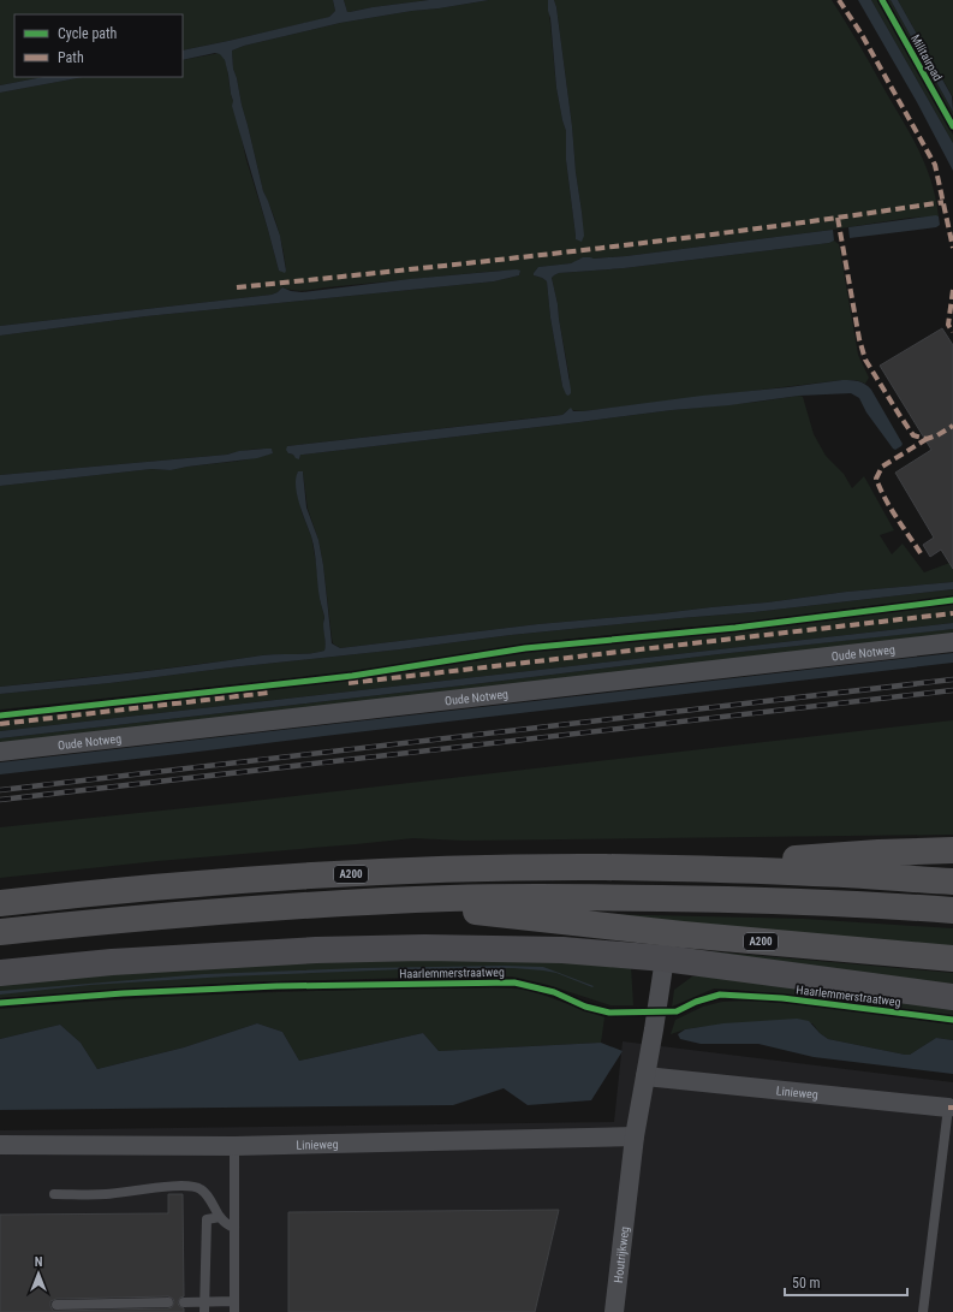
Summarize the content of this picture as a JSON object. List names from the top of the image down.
{
  "streets": {
    "highway": ["A200"],
    "main road": ["Haarlemmerstraatweg"],
    "street": ["Oude Notweg", "Linieweg", "Houtrijkweg"],
    "cycle path": ["Militairpad"]
  },
  "crossings": [
    ["Linieweg", "Houtrijkweg"]
  ],
  "legend": ["Cycle path", "Path"],
  "scale_bar": "50 m",
  "north": "top"
}
